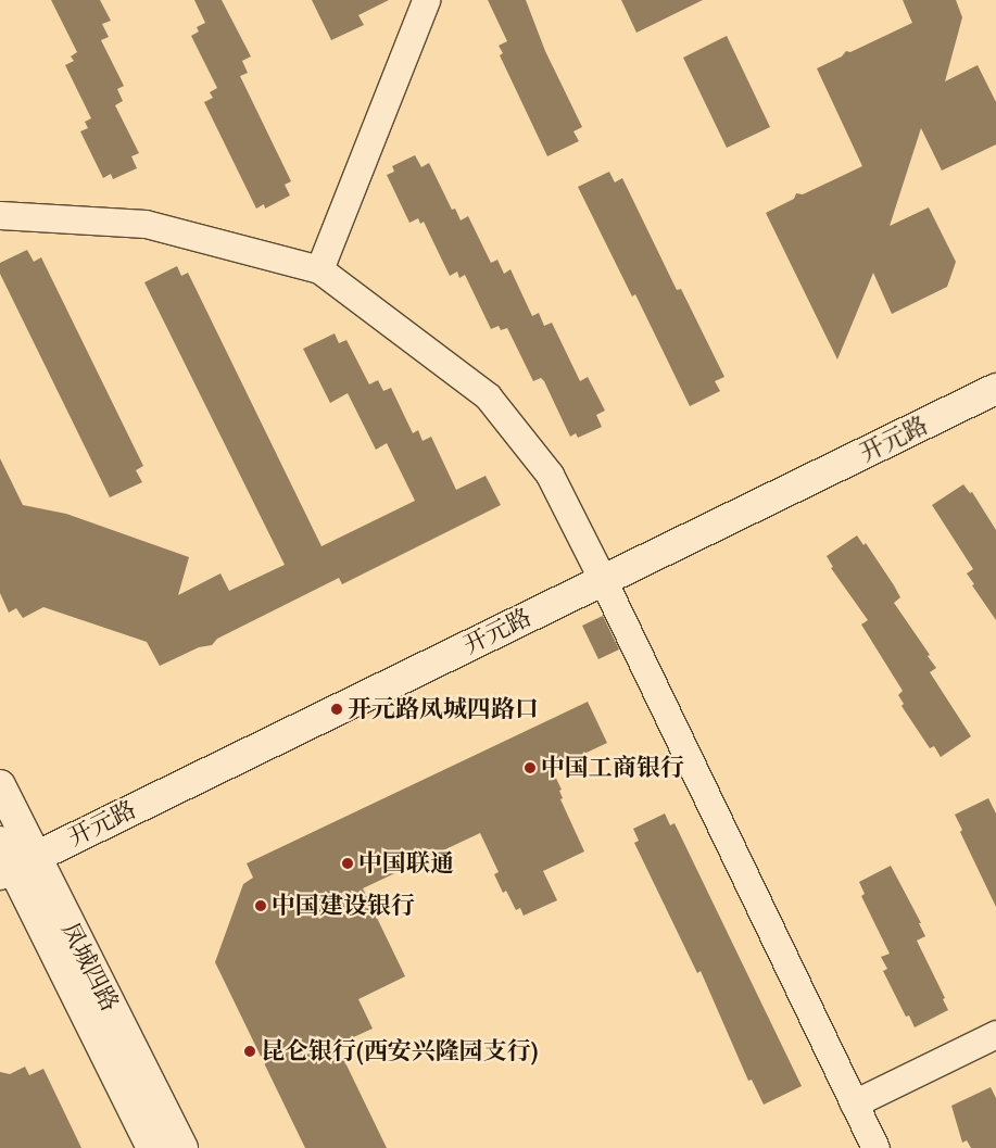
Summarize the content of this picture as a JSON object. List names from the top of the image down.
{
  "streets": {
    "street": ["开元路", "凤城四路"]
  },
  "crossings": [
    ["开元路", "凤城四路"]
  ],
  "places": [
    "开元路凤城四路口",
    "中国工商银行",
    "中国联通",
    "中国建设银行",
    "昆仑银行(西安兴隆园支行)"
  ]
}
